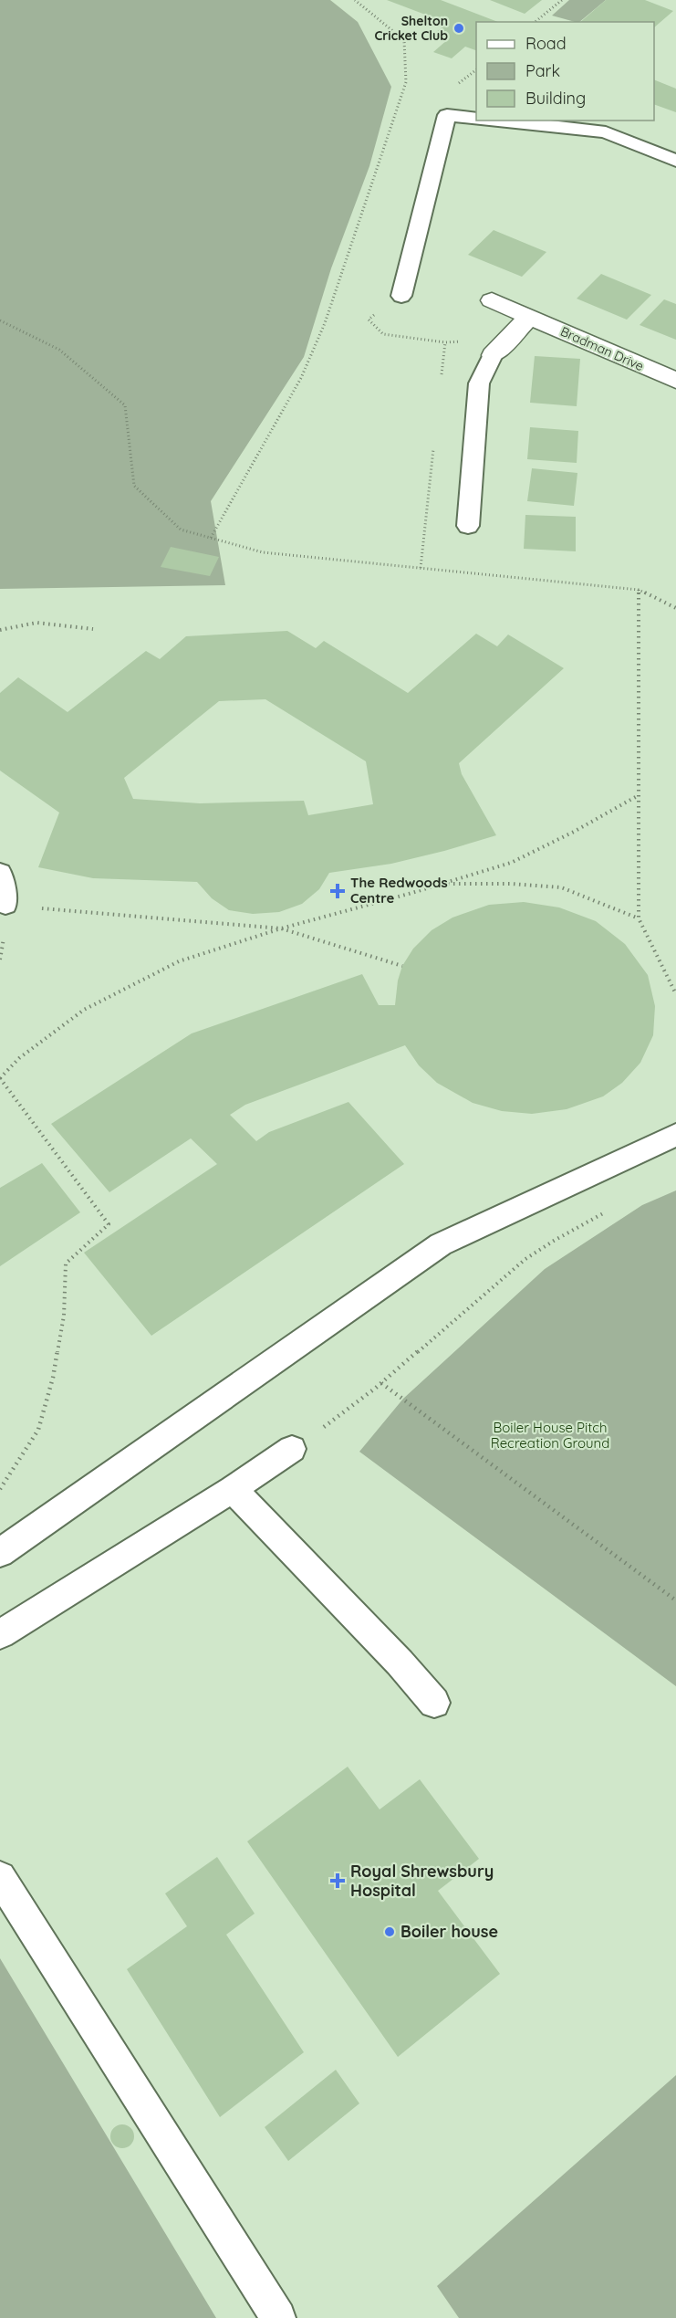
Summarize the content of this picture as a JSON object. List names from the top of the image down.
{
  "streets": {
    "street": ["Bradman Drive"]
  },
  "parks": ["Boiler House Pitch Recreation Ground"],
  "places": {
    "other": ["Shelton Cricket Club", "Boiler house"],
    "health": ["The Redwoods Centre", "Royal Shrewsbury Hospital"]
  },
  "legend": ["Road", "Park", "Building"]
}
